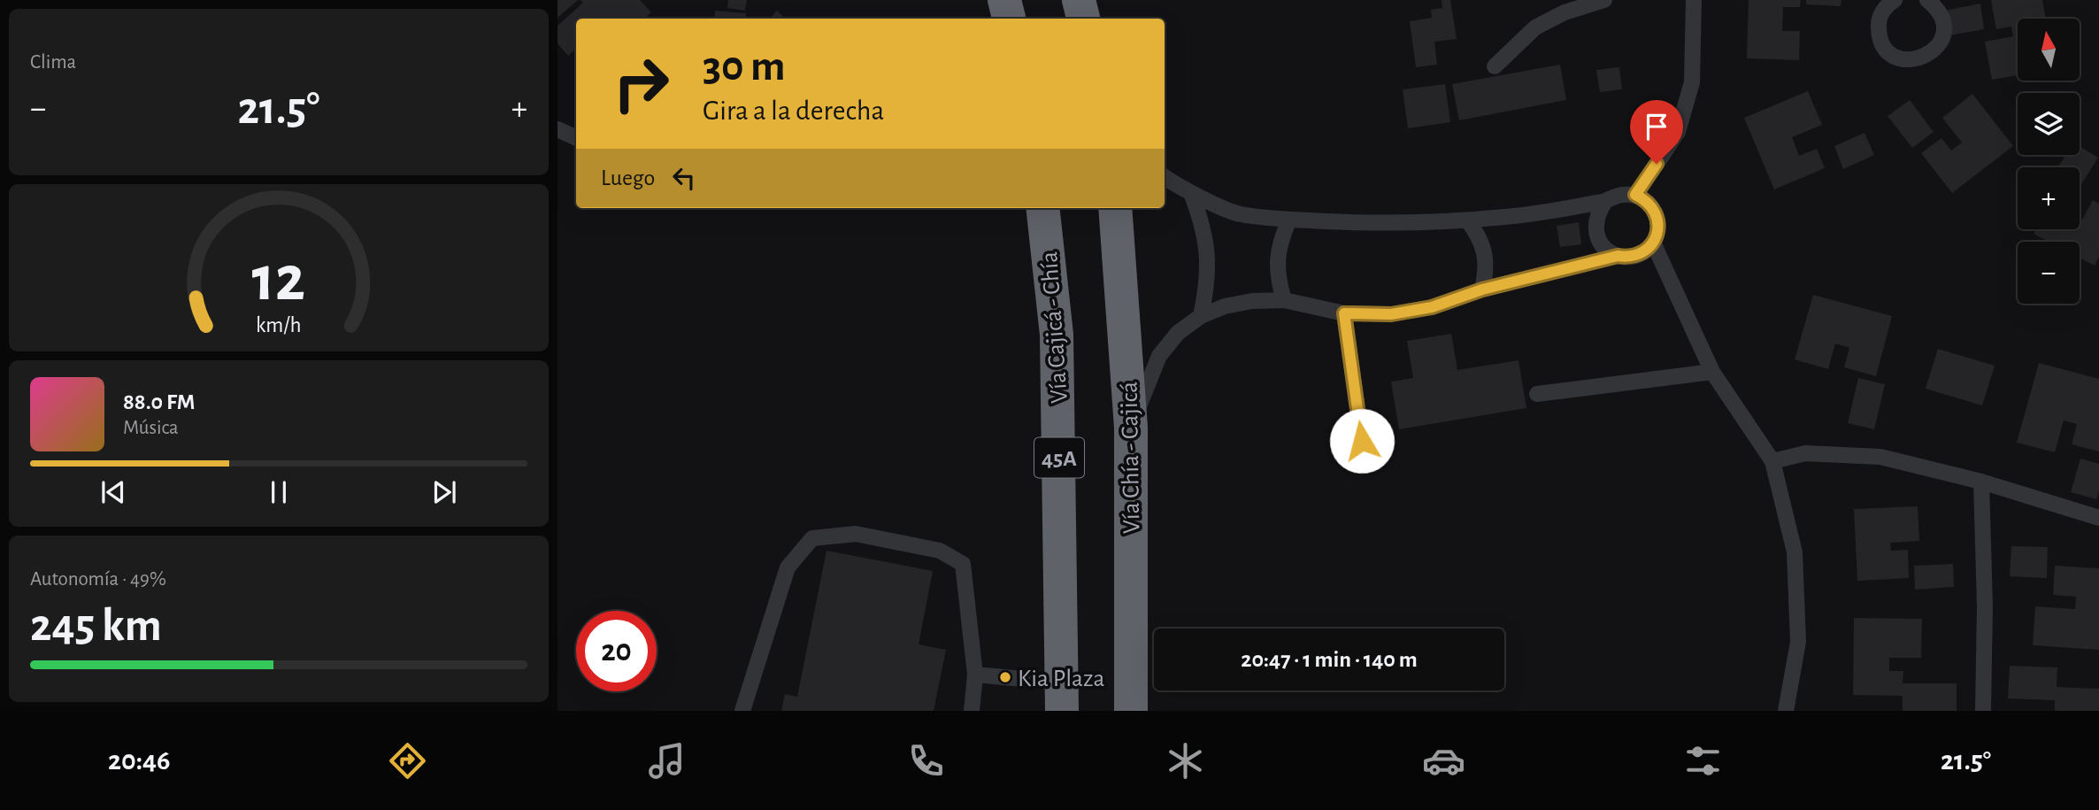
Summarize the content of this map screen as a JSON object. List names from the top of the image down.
{
  "streets": {
    "highway": ["Vía Cajicá - Chía", "45A", "Vía Chía - Cajicá"]
  },
  "places": ["Kia Plaza"],
  "north": "top",
  "page": {
    "tile": [
      "Clima",
      ["Autonomía · 49%", "245 km"]
    ],
    "map_buttons": ["+", "−"],
    "turn": ["30 m", "Gira a la derecha"],
    "heat": ["−", "21.5°", "+"],
    "then": "Luego",
    "song": ["88.0 FM", "Música"],
    "limit": "20",
    "trip": "20:47 · 1 min · 140 m",
    "tabs": ["20:46", "21.5°"],
    "gauge": ["12", "km/h"]
  }
}
